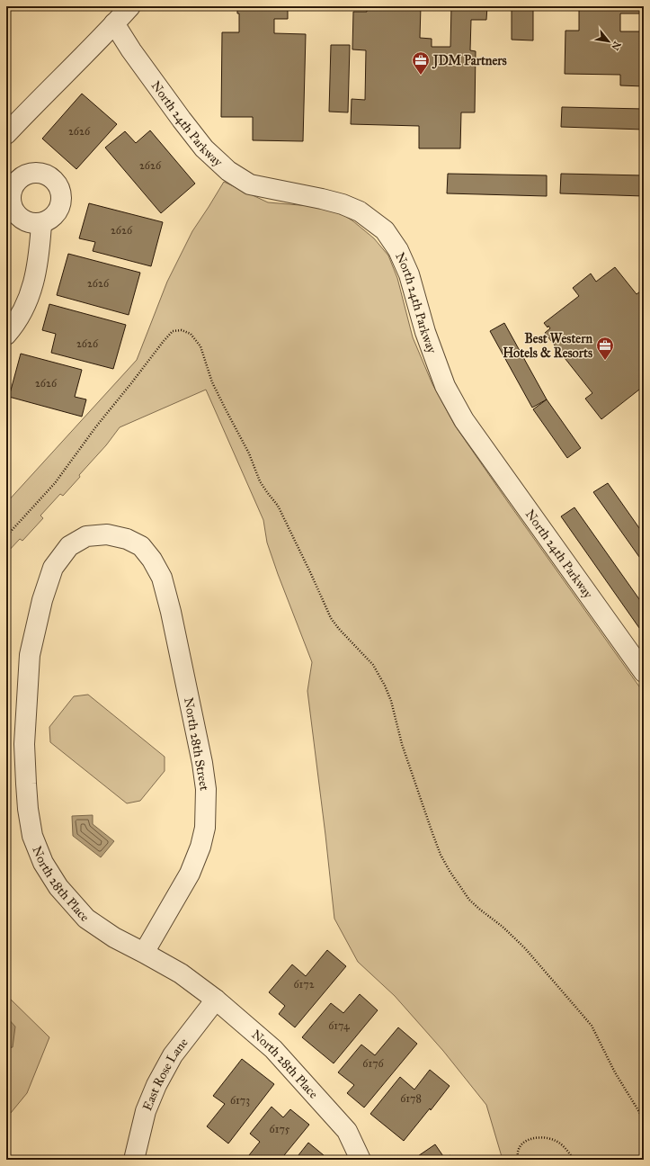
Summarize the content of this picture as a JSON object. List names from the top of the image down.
{
  "streets": {
    "street": [
      "North 24th Parkway",
      "North 28th Street",
      "North 28th Place",
      "East Rose Lane"
    ]
  },
  "crossings": [
    ["North 28th Street", "North 28th Place"],
    ["North 28th Place", "East Rose Lane"]
  ],
  "places": {
    "office": ["JDM Partners", "Best Western Hotels & Resorts"]
  },
  "house_numbers": [
    "2626",
    "2626",
    "2626",
    "2626",
    "2626",
    "2626",
    "6172",
    "6174",
    "6176",
    "6178",
    "6173",
    "6175"
  ],
  "north": "bottom right"
}
